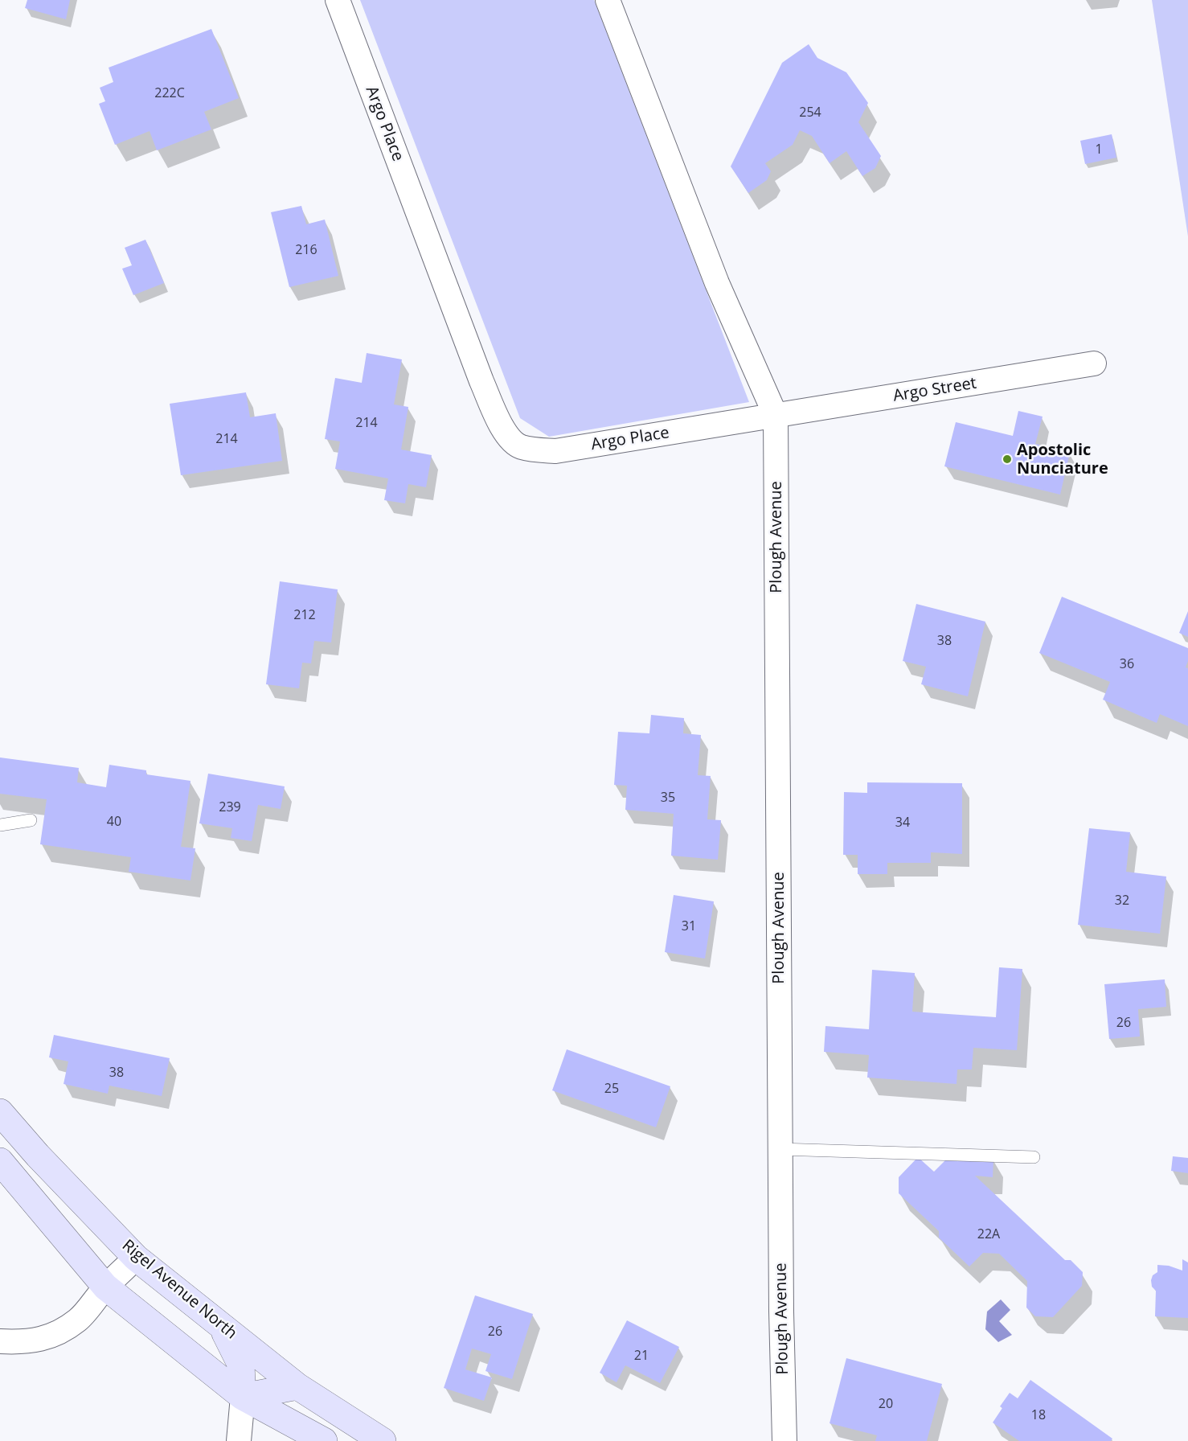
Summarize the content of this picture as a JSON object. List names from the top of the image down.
{
  "streets": {
    "main road": ["Rigel Avenue North"],
    "street": ["Argo Place", "Argo Street", "Plough Avenue"]
  },
  "crossings": [
    ["Argo Place", "Argo Street"],
    ["Argo Place", "Plough Avenue"],
    ["Argo Street", "Plough Avenue"]
  ],
  "places": ["Apostolic Nunciature"],
  "house_numbers": [
    "222C",
    "254",
    "1",
    "216",
    "214",
    "214",
    "212",
    "38",
    "36",
    "35",
    "239",
    "40",
    "34",
    "32",
    "31",
    "26",
    "38",
    "25",
    "22A",
    "26",
    "21",
    "20",
    "18"
  ]
}
